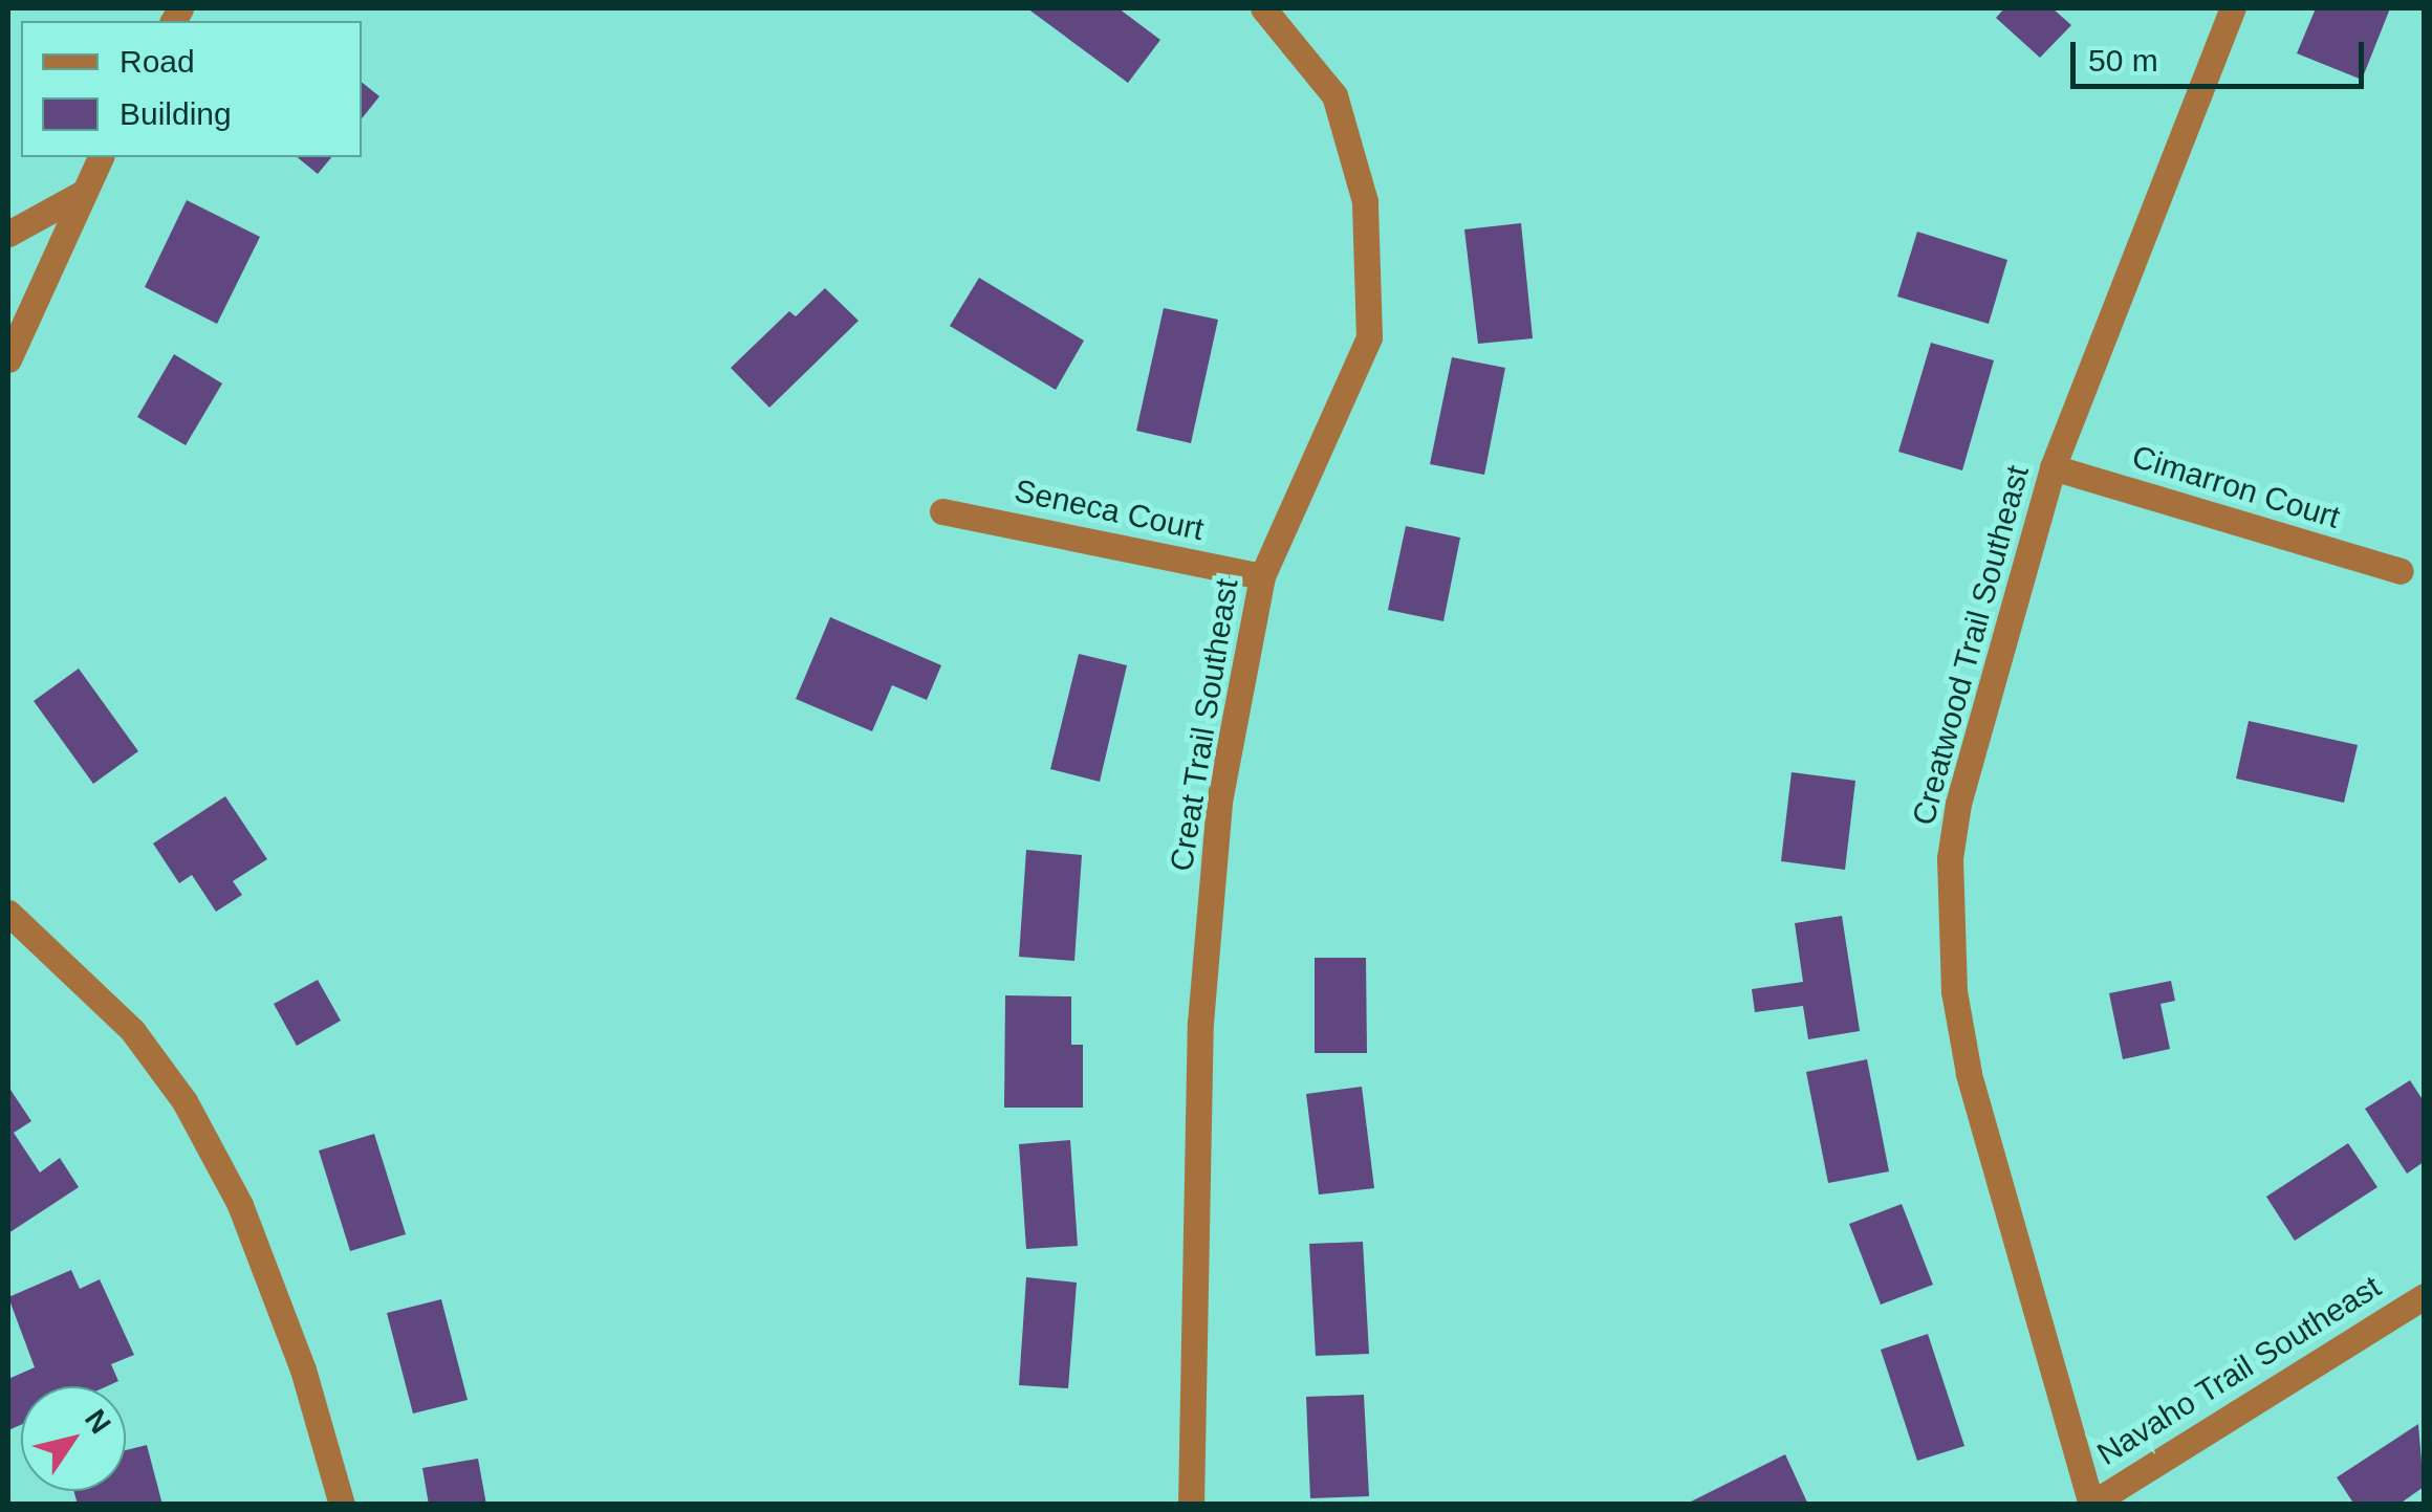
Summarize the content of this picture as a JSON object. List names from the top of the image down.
{
  "streets": {
    "street": [
      "Cimarron Court",
      "Seneca Court",
      "Creatwood Trail Southeast",
      "Creat Trail Southeast",
      "Navaho Trail Southeast"
    ]
  },
  "crossings": [
    ["Cimarron Court", "Creatwood Trail Southeast"],
    ["Seneca Court", "Creat Trail Southeast"],
    ["Creatwood Trail Southeast", "Navaho Trail Southeast"]
  ],
  "legend": ["Road", "Building"],
  "scale_bar": "50 m",
  "north": "top right"
}
